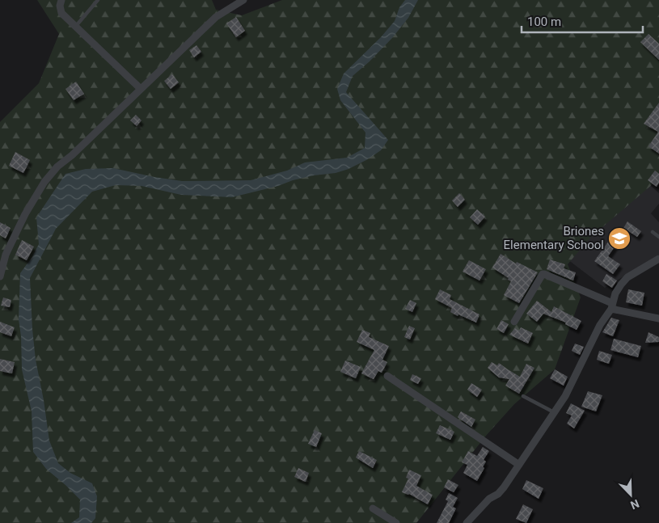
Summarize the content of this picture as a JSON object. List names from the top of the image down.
{
  "places": {
    "school or university": ["Briones Elementary School"]
  },
  "scale_bar": "100 m",
  "north": "bottom right"
}
